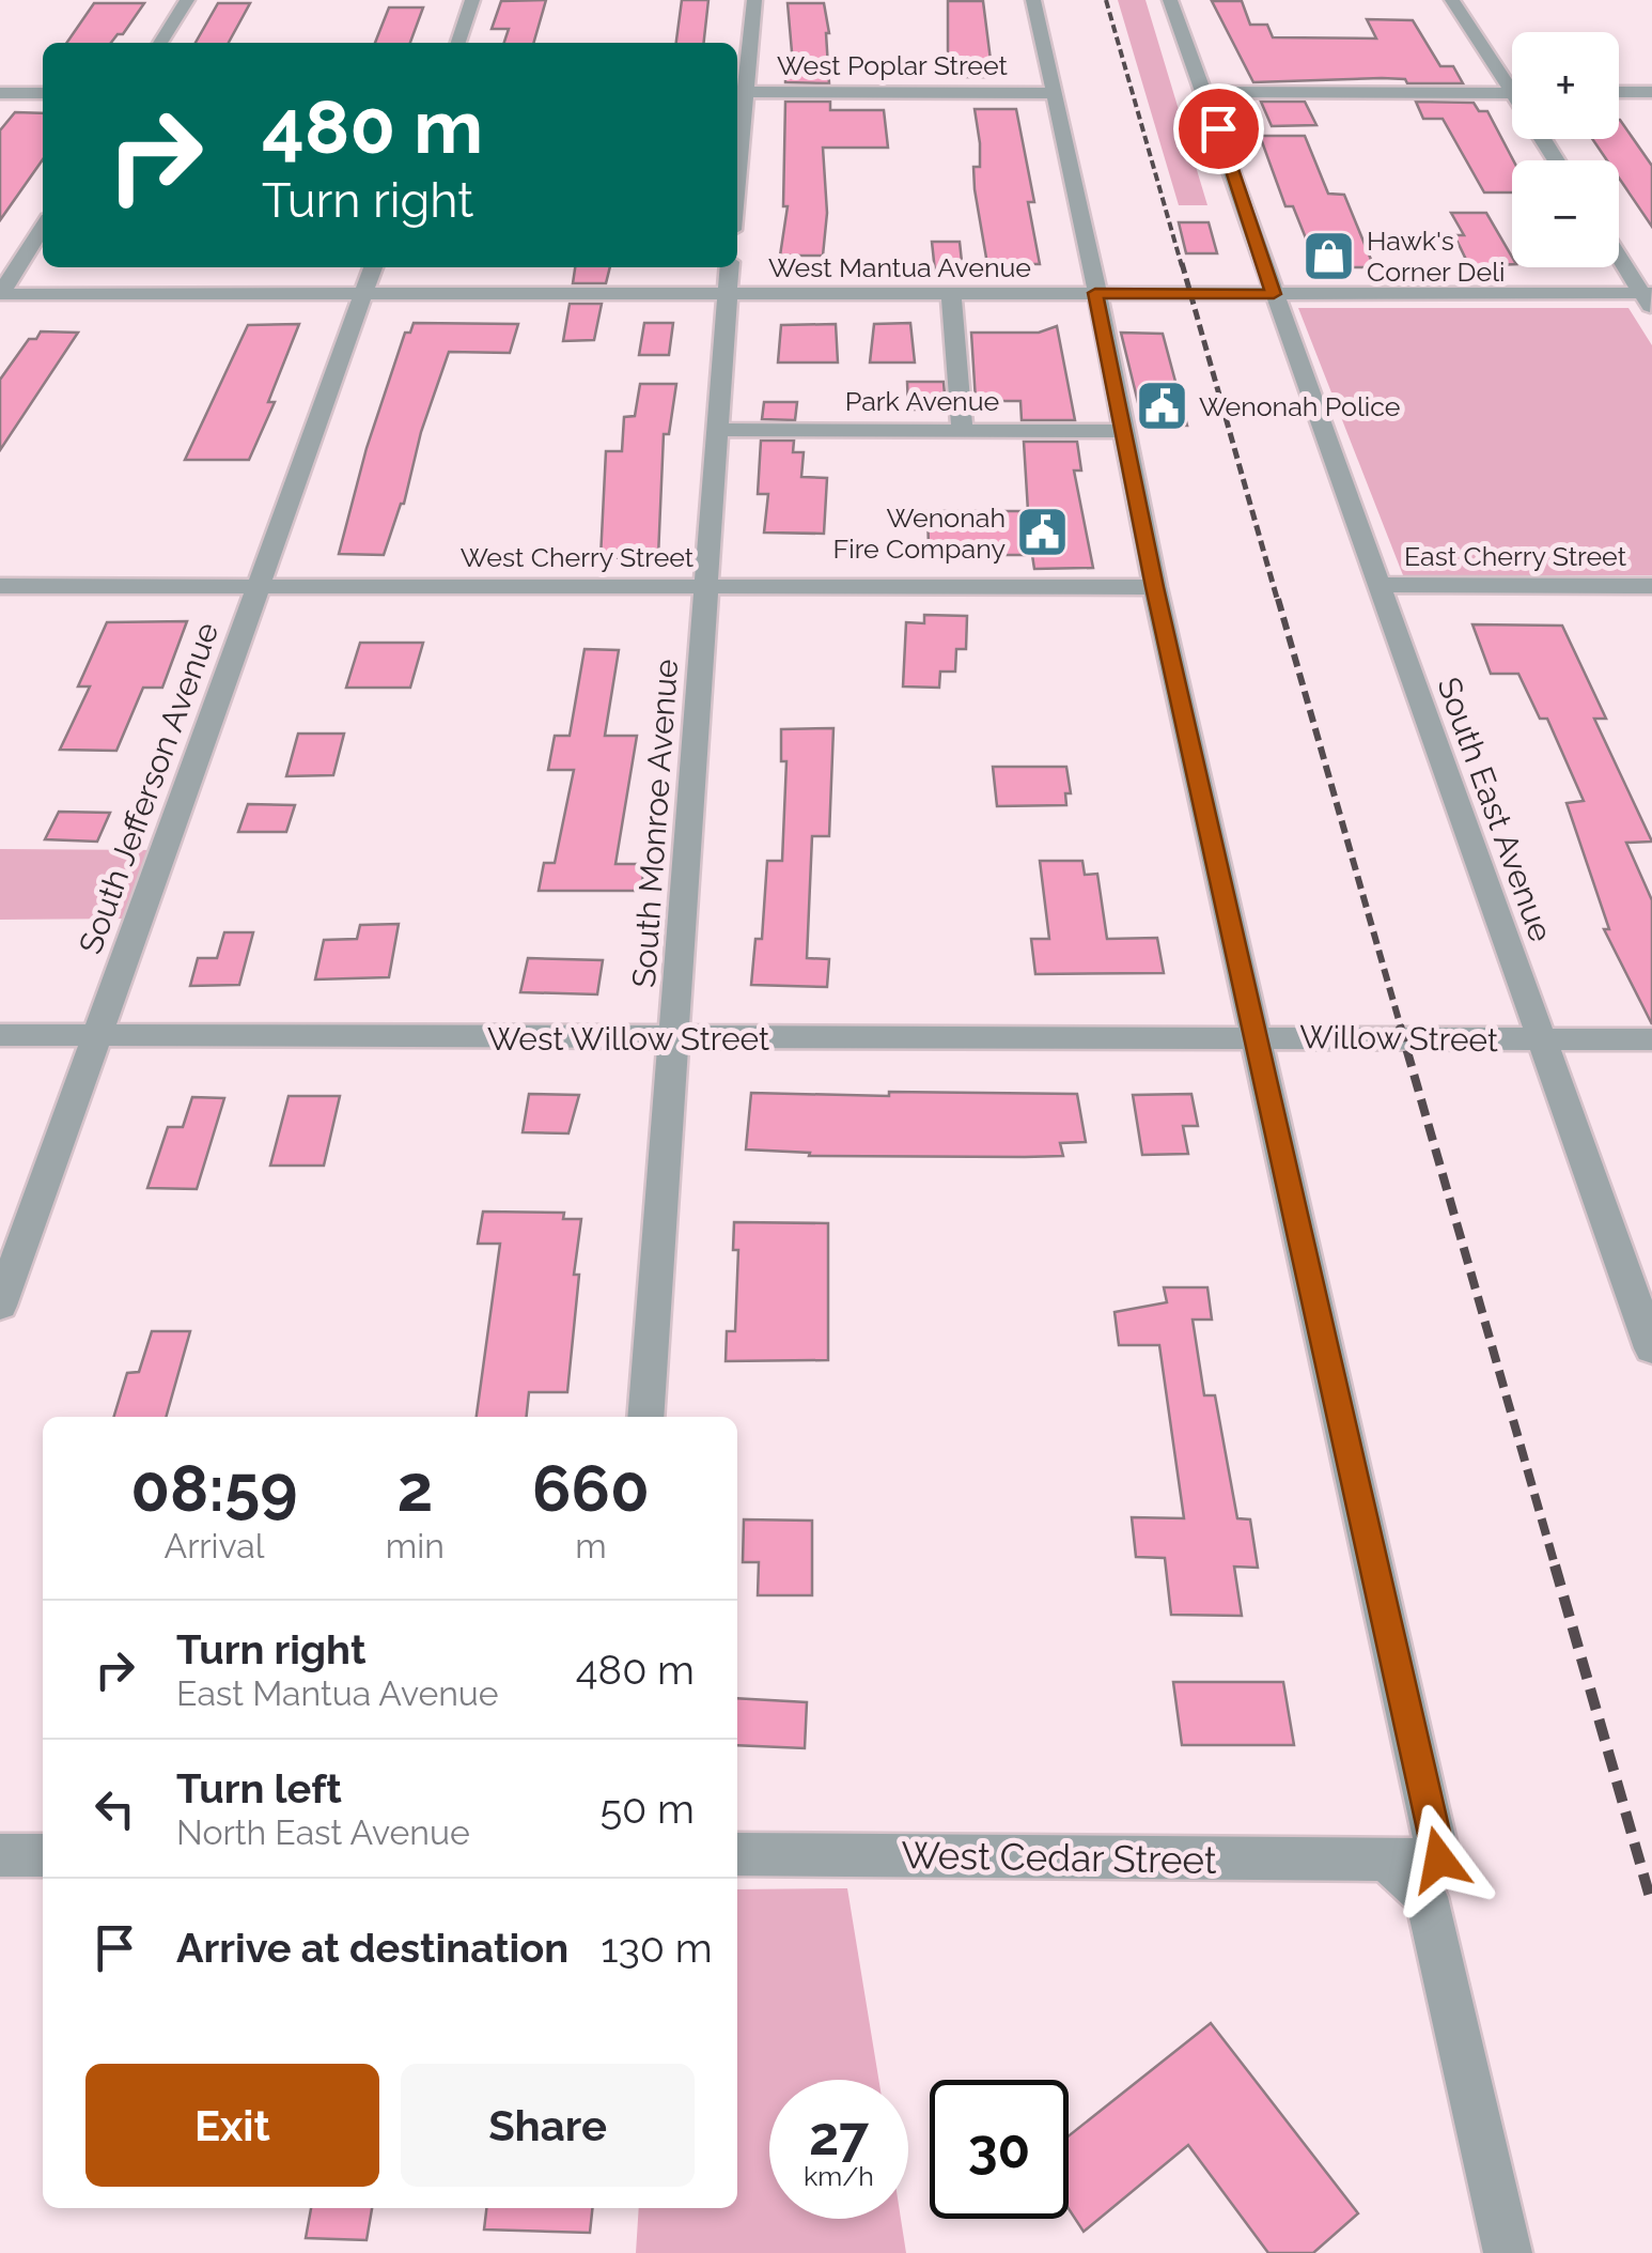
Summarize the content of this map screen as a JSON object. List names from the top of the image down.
{
  "streets": {
    "street": [
      "West Poplar Street",
      "West Mantua Avenue",
      "Park Avenue",
      "East Cherry Street",
      "West Cherry Street",
      "South Jefferson Avenue",
      "South East Avenue",
      "South Monroe Avenue",
      "West Willow Street",
      "Willow Street",
      "West Cedar Street"
    ]
  },
  "crossings": [
    ["West Mantua Avenue", "South Jefferson Avenue"],
    ["West Mantua Avenue", "South East Avenue"],
    ["West Mantua Avenue", "South Monroe Avenue"],
    ["Park Avenue", "South Monroe Avenue"],
    ["East Cherry Street", "South East Avenue"],
    ["West Cherry Street", "South Jefferson Avenue"],
    ["West Cherry Street", "South Monroe Avenue"],
    ["South Jefferson Avenue", "West Willow Street"],
    ["South East Avenue", "Willow Street"],
    ["South Monroe Avenue", "West Willow Street"],
    ["West Willow Street", "Willow Street"],
    ["West Willow Street", "West Cedar Street"],
    ["Willow Street", "West Cedar Street"]
  ],
  "places": {
    "shop": ["Hawk's Corner Deli"],
    "public building": ["Wenonah Police", "Wenonah Fire Company"]
  },
  "page": {
    "map_buttons": ["+", "−"],
    "turn": ["480 m", "Turn right"],
    "eta": [
      "08:59",
      "Arrival",
      "2",
      "min",
      "660",
      "m"
    ],
    "list": [
      {
        "name": "Turn right",
        "note": "East Mantua Avenue",
        "value": "480 m"
      },
      {
        "name": "Turn left",
        "note": "North East Avenue",
        "value": "50 m"
      },
      {
        "name": "Arrive at destination",
        "value": "130 m"
      }
    ],
    "buttons": ["Exit", "Share"],
    "speed": "27 km/h",
    "limit": "30"
  }
}
